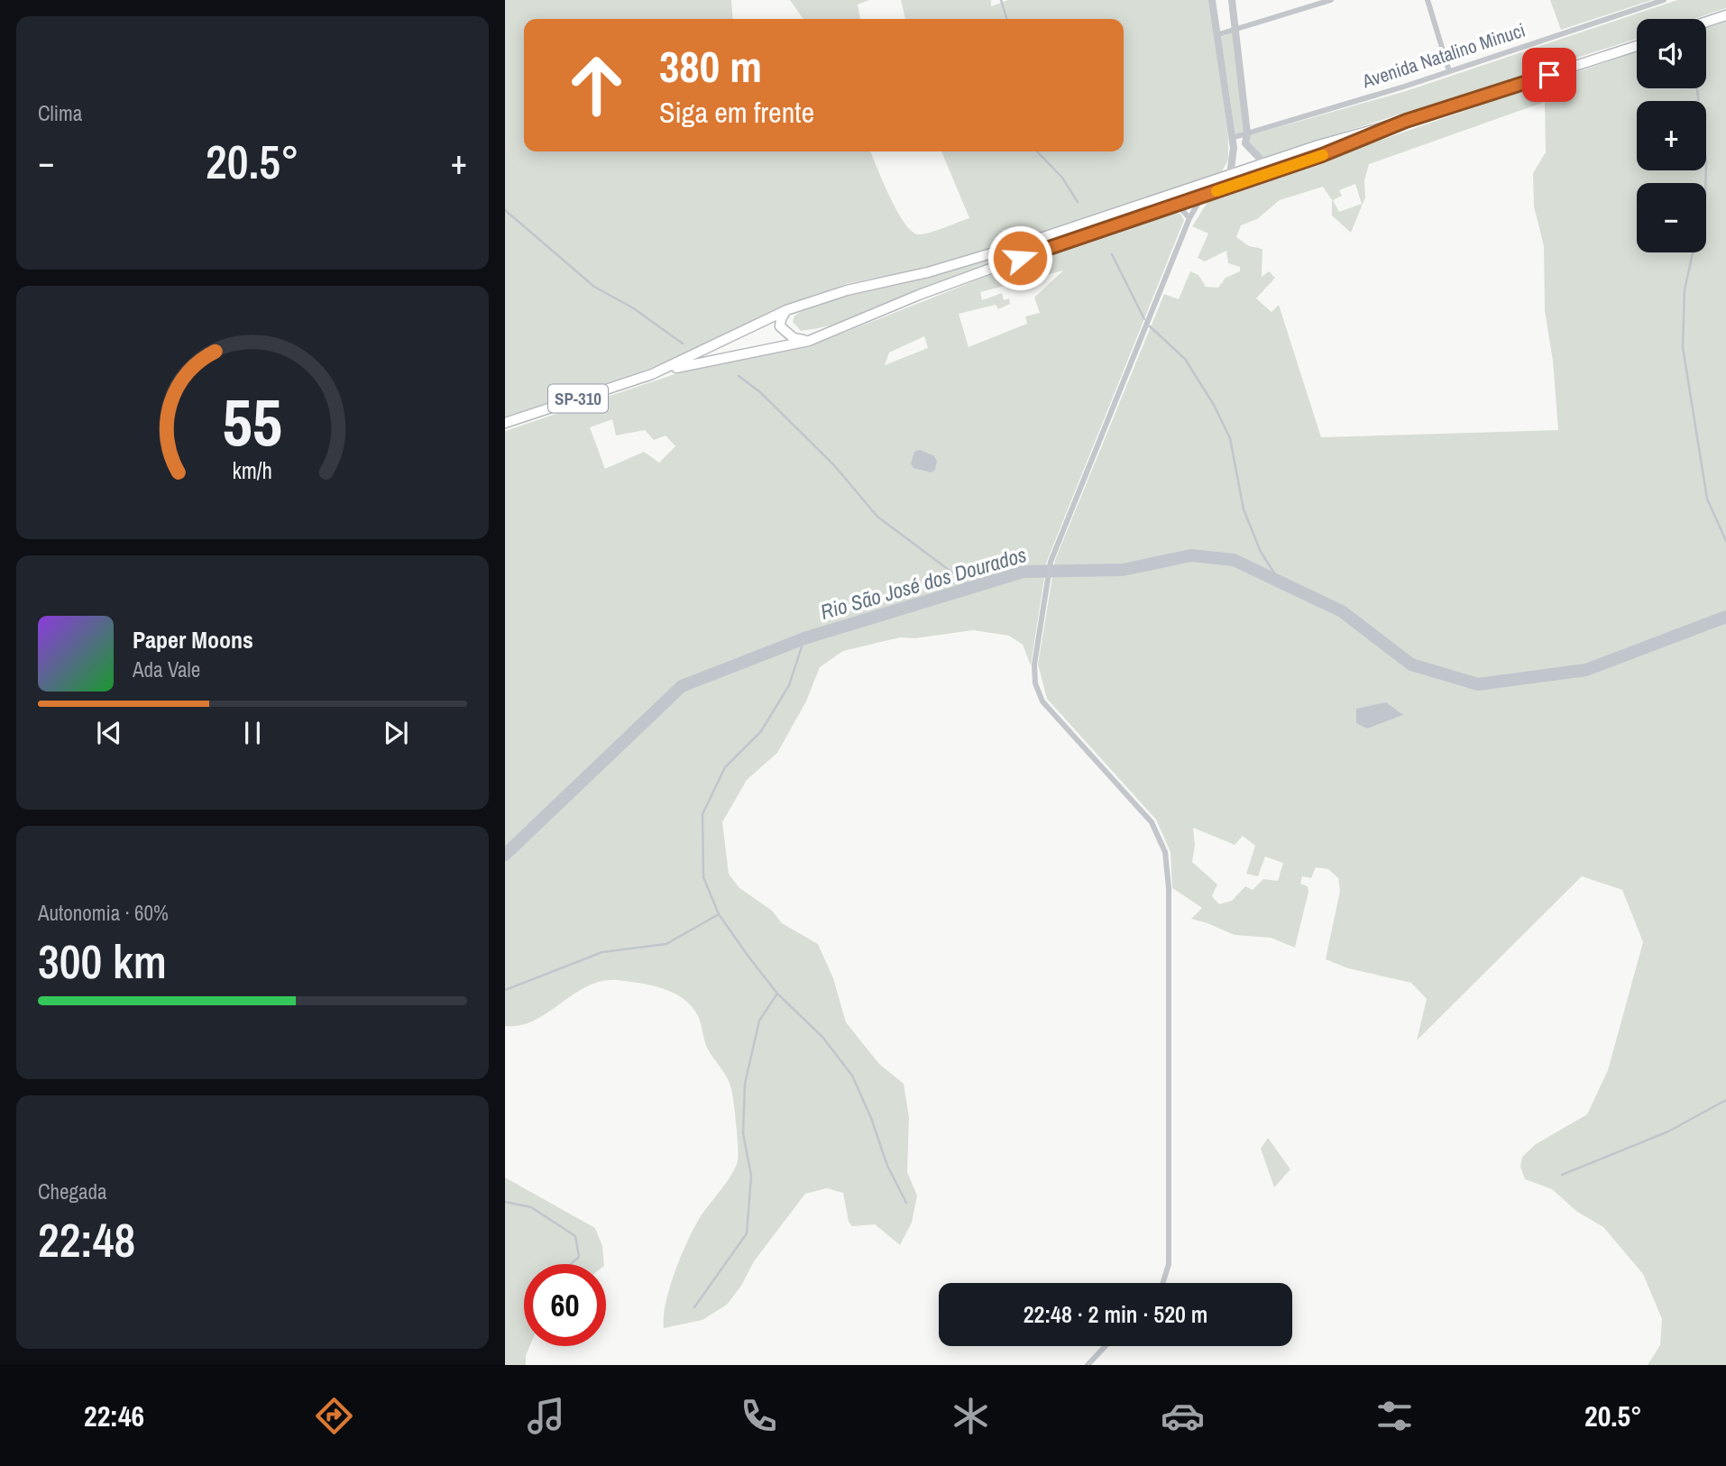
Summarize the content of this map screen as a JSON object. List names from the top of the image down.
{
  "streets": {
    "main road": ["SP-310"],
    "street": ["Avenida Natalino Minuci"]
  },
  "water": ["Rio São José dos Dourados"],
  "page": {
    "tile": [
      "Clima",
      ["Autonomia · 60%", "300 km"],
      ["Chegada", "22:48"]
    ],
    "map_buttons": ["+", "−"],
    "turn": ["380 m", "Siga em frente"],
    "heat": ["−", "20.5°", "+"],
    "song": ["Paper Moons", "Ada Vale"],
    "limit": "60",
    "trip": "22:48 · 2 min · 520 m",
    "tabs": ["22:46", "20.5°"],
    "gauge": ["55", "km/h"]
  }
}
